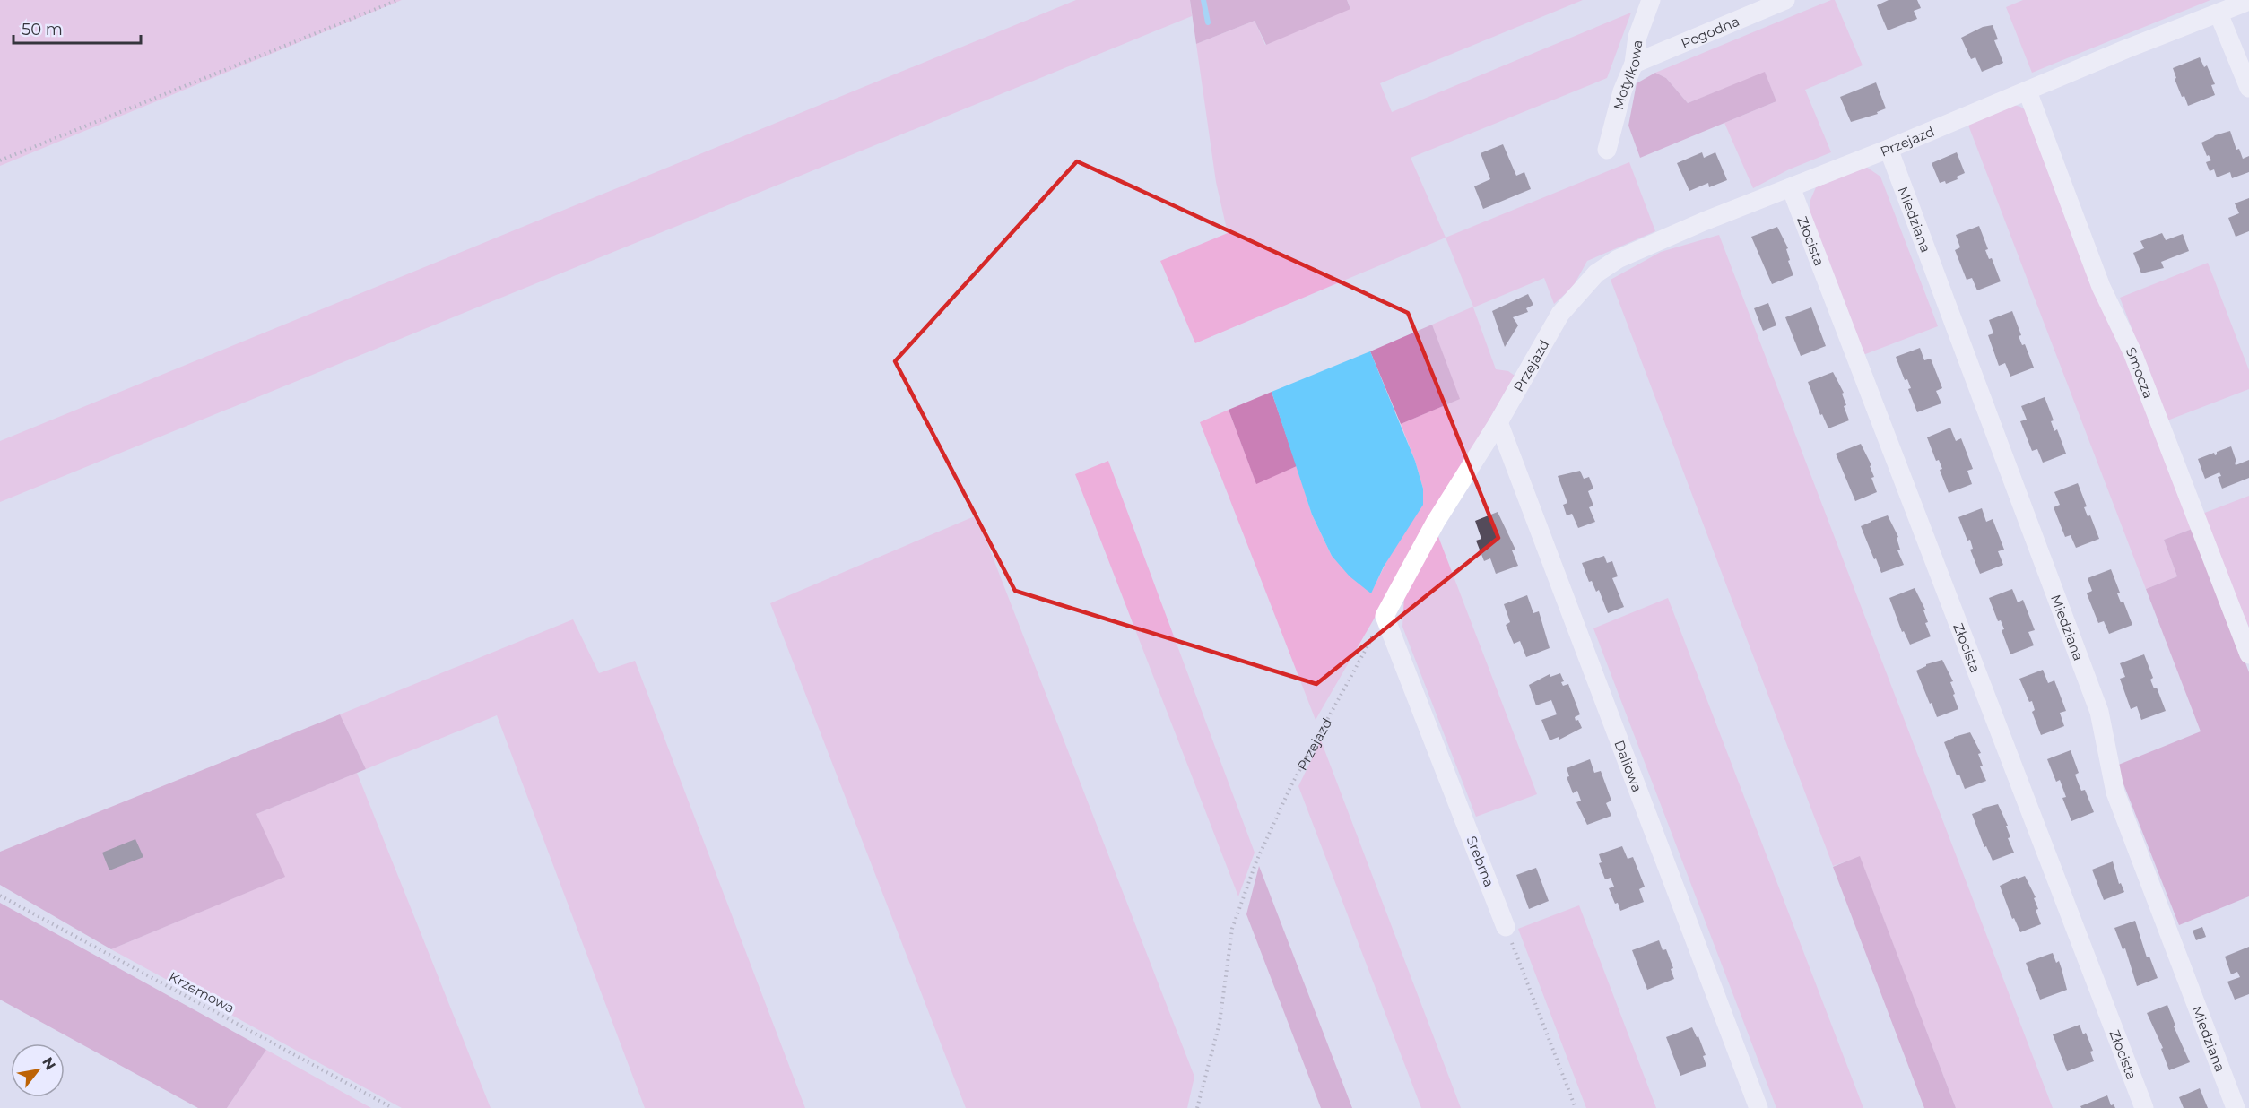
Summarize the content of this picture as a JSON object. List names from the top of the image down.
{
  "streets": {
    "street": [
      "Pogodna",
      "Motylkowa",
      "Przejazd",
      "Miedziana",
      "Złocista",
      "Smocza",
      "Daliowa",
      "Srebrna"
    ],
    "path": ["Krzemowa"]
  },
  "crossings": [
    ["Pogodna", "Motylkowa"],
    ["Przejazd", "Miedziana"],
    ["Przejazd", "Złocista"],
    ["Przejazd", "Smocza"],
    ["Przejazd", "Daliowa"],
    ["Przejazd", "Srebrna"]
  ],
  "scale_bar": "50 m",
  "north": "top right"
}
